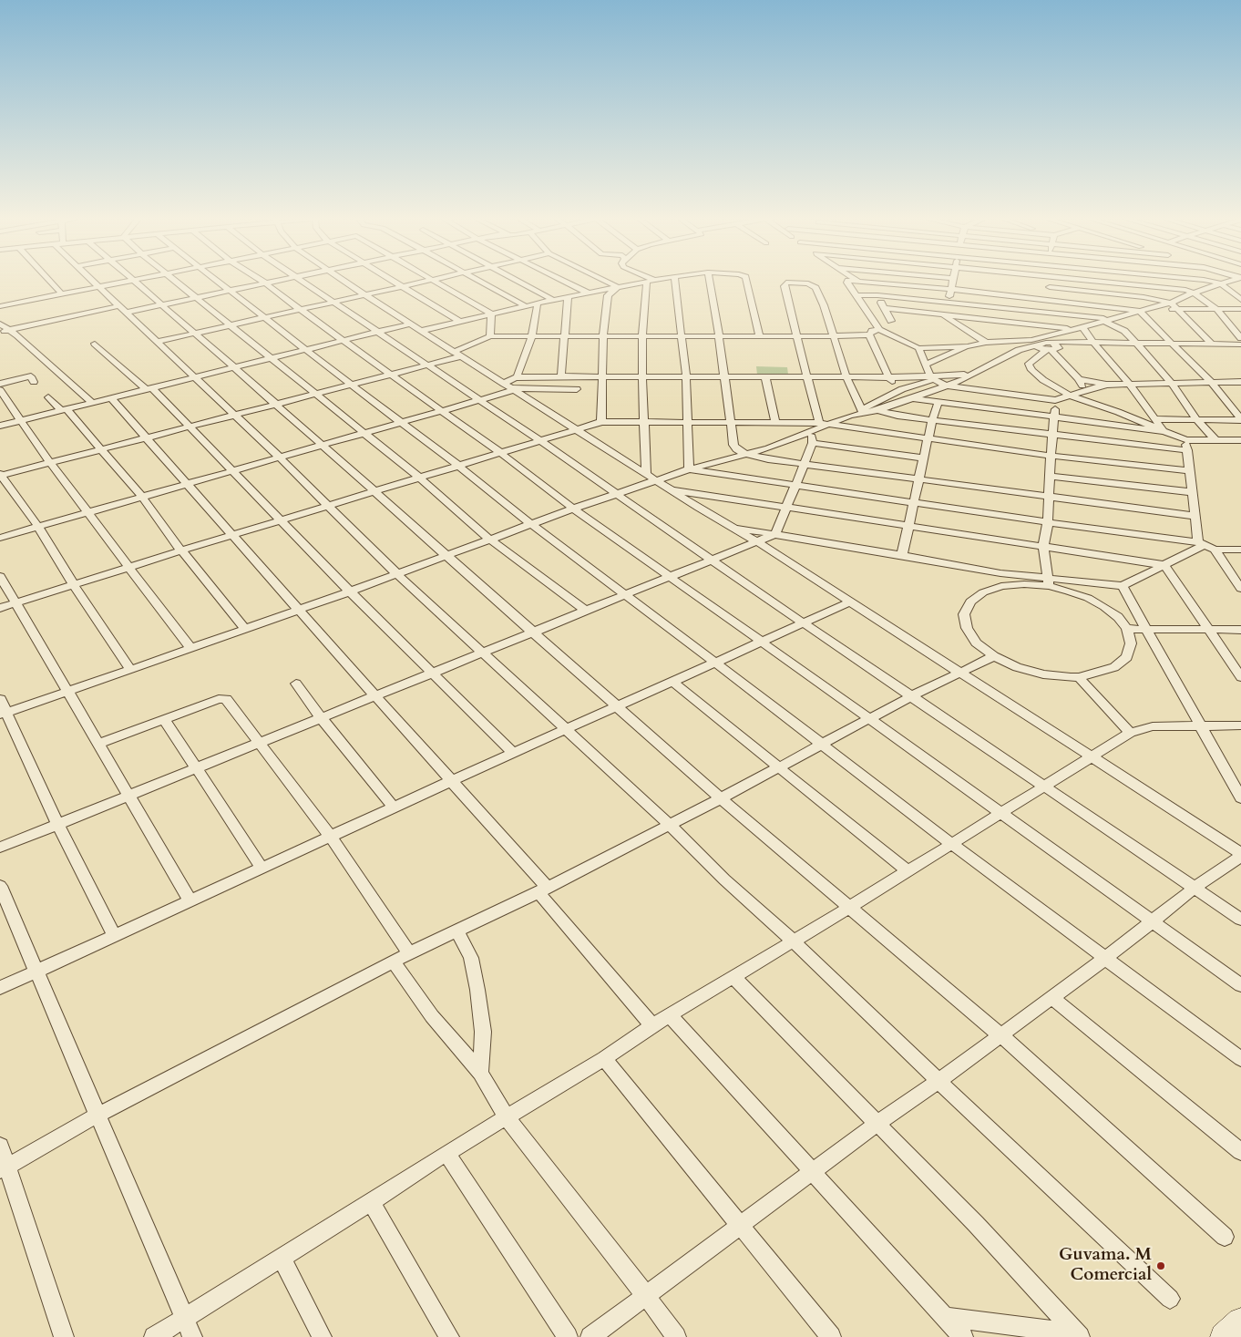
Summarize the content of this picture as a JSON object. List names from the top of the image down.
{
  "places": ["Guvama. M Comercial"]
}
